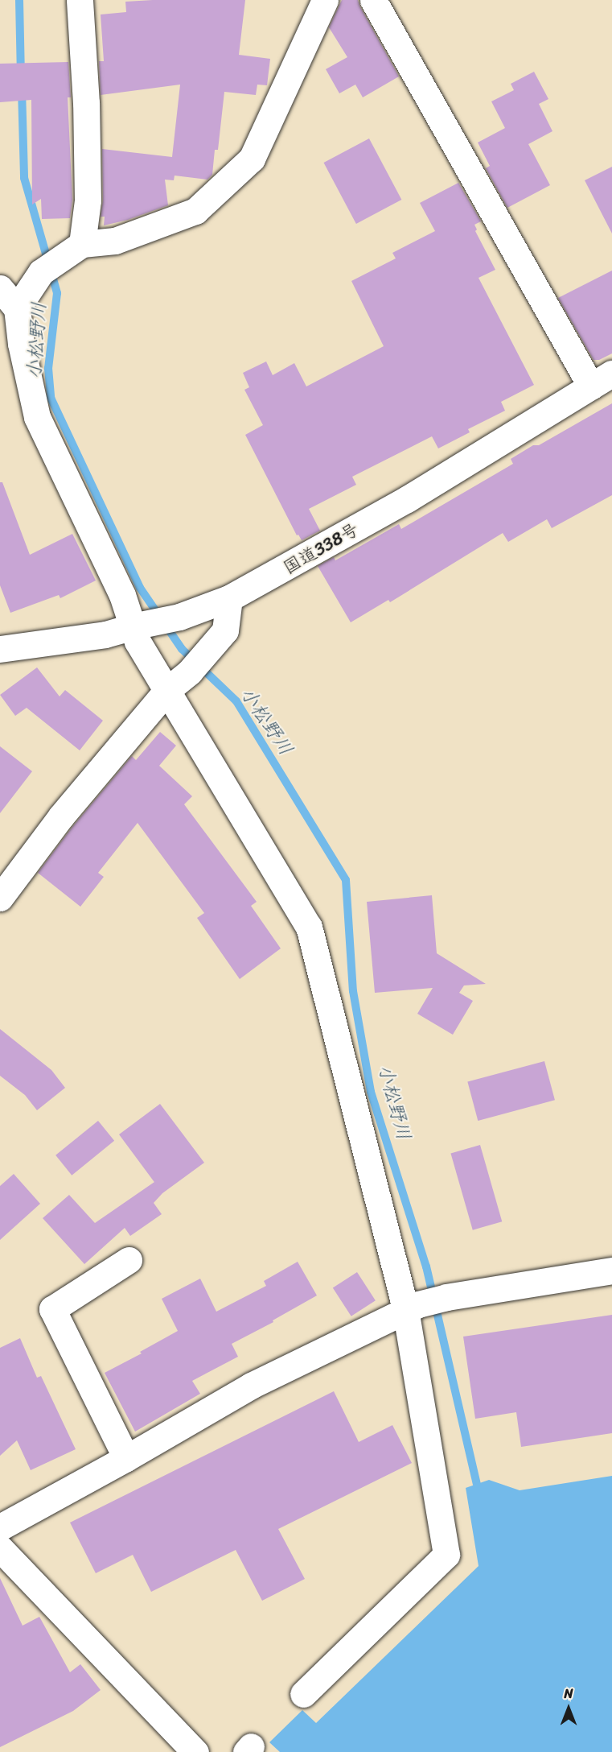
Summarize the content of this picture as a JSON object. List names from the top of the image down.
{
  "streets": {
    "main road": ["国道338号"]
  },
  "water": ["小松野川"],
  "north": "top"
}
